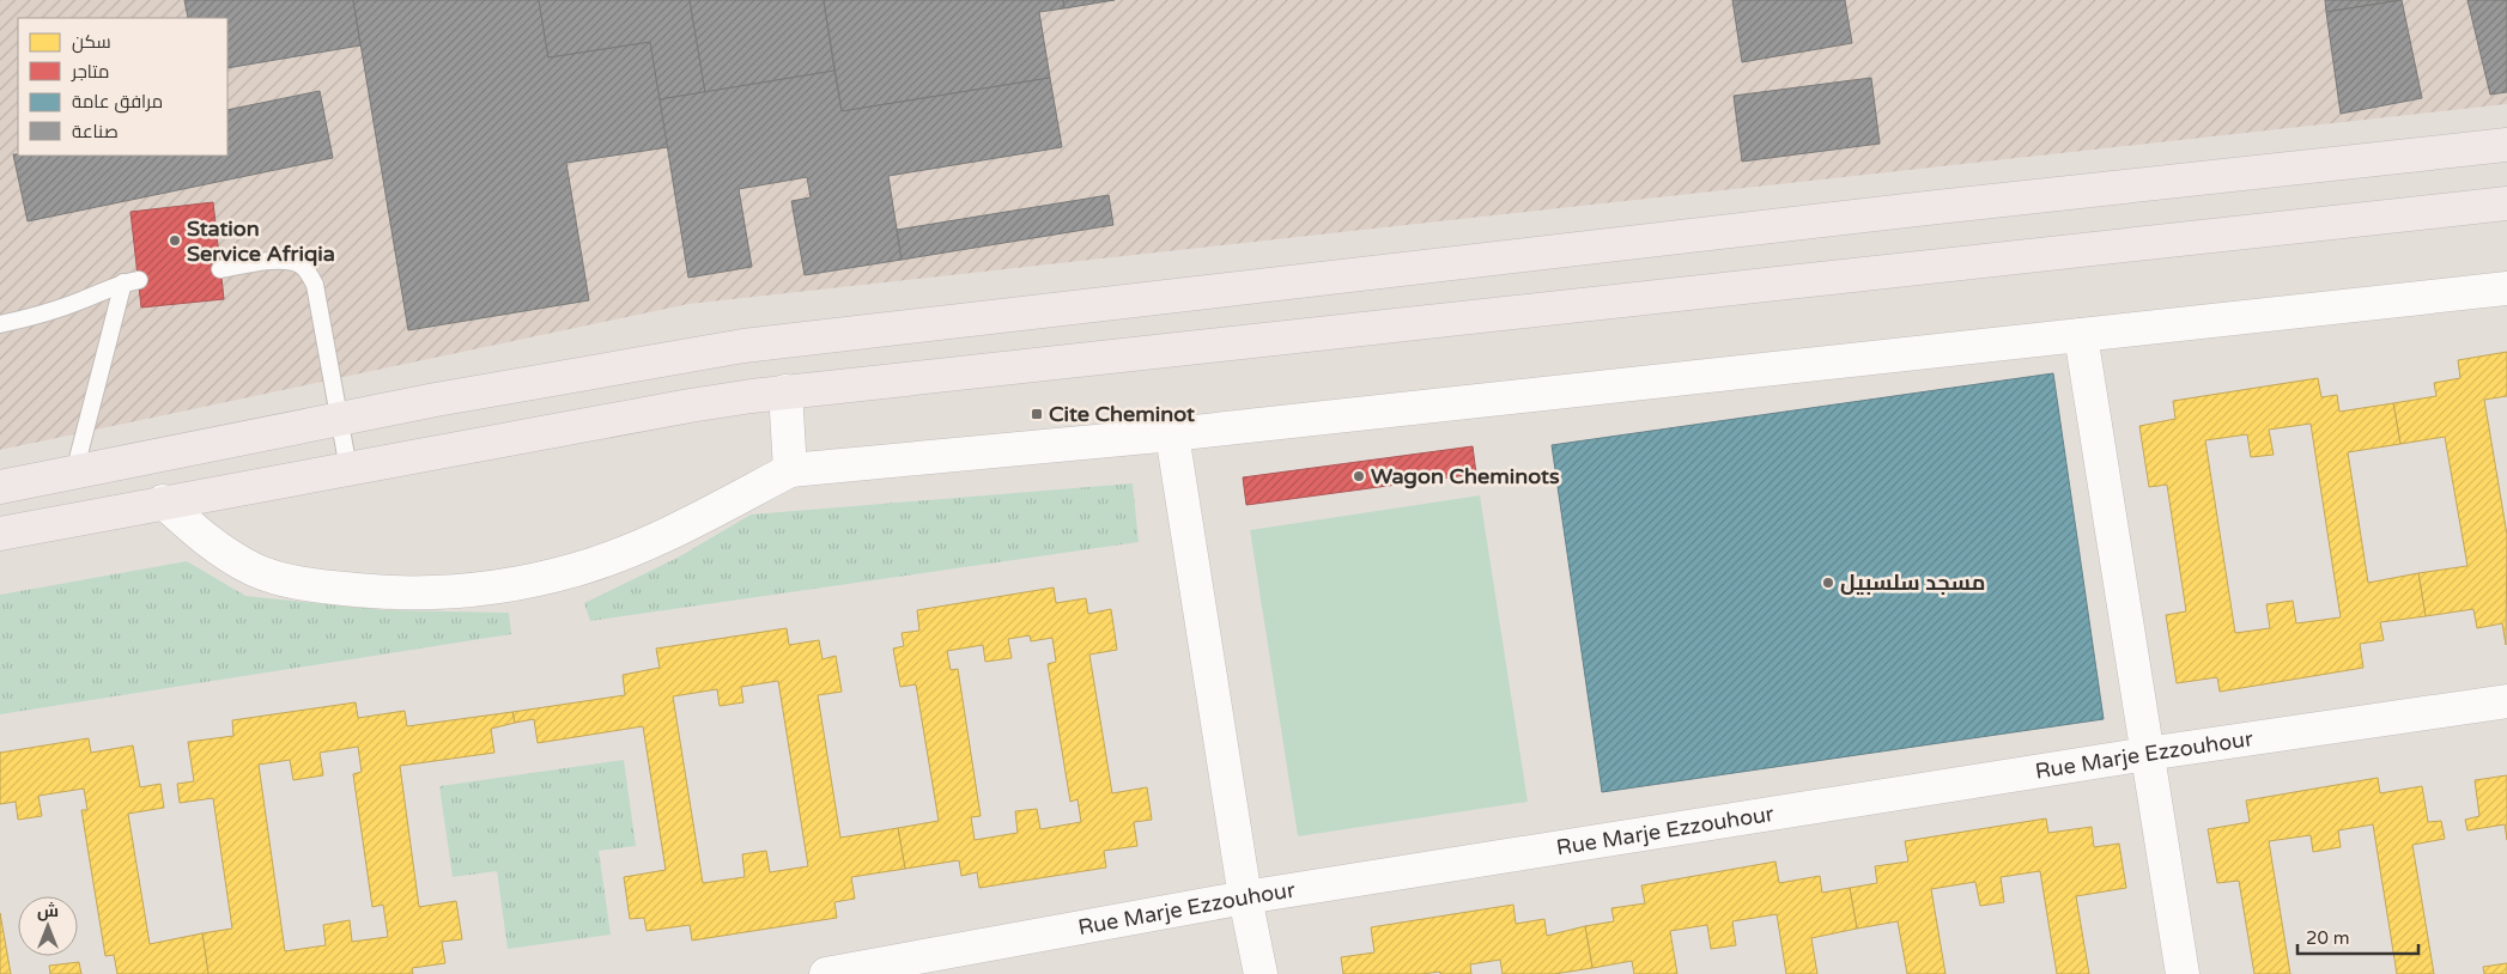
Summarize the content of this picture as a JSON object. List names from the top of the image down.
{
  "streets": {
    "street": ["Rue Marje Ezzouhour"]
  },
  "places": {
    "other": ["Station Service Afriqia", "Wagon Cheminots", "مسجد سلسبيل"],
    "transit": ["Cite Cheminot"]
  },
  "legend": [
    "سكن",
    "متاجر",
    "مرافق عامة",
    "صناعة"
  ],
  "scale_bar": "20 m",
  "north": "top"
}
